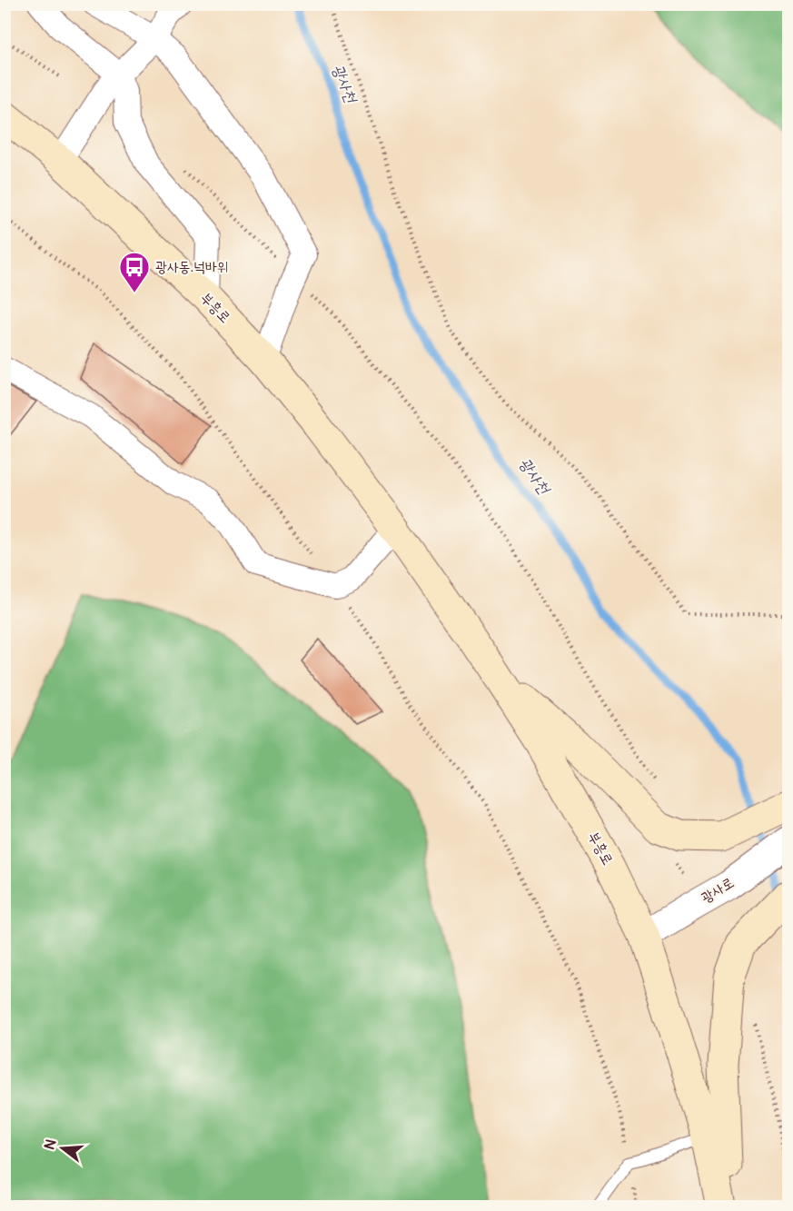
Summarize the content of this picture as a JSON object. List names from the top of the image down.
{
  "streets": {
    "main road": ["부흥로"],
    "street": ["광사로"]
  },
  "crossings": [
    ["부흥로", "광사로"]
  ],
  "water": ["광사천"],
  "places": {
    "bus stop": ["광사동.넉바위"]
  },
  "north": "left"
}
